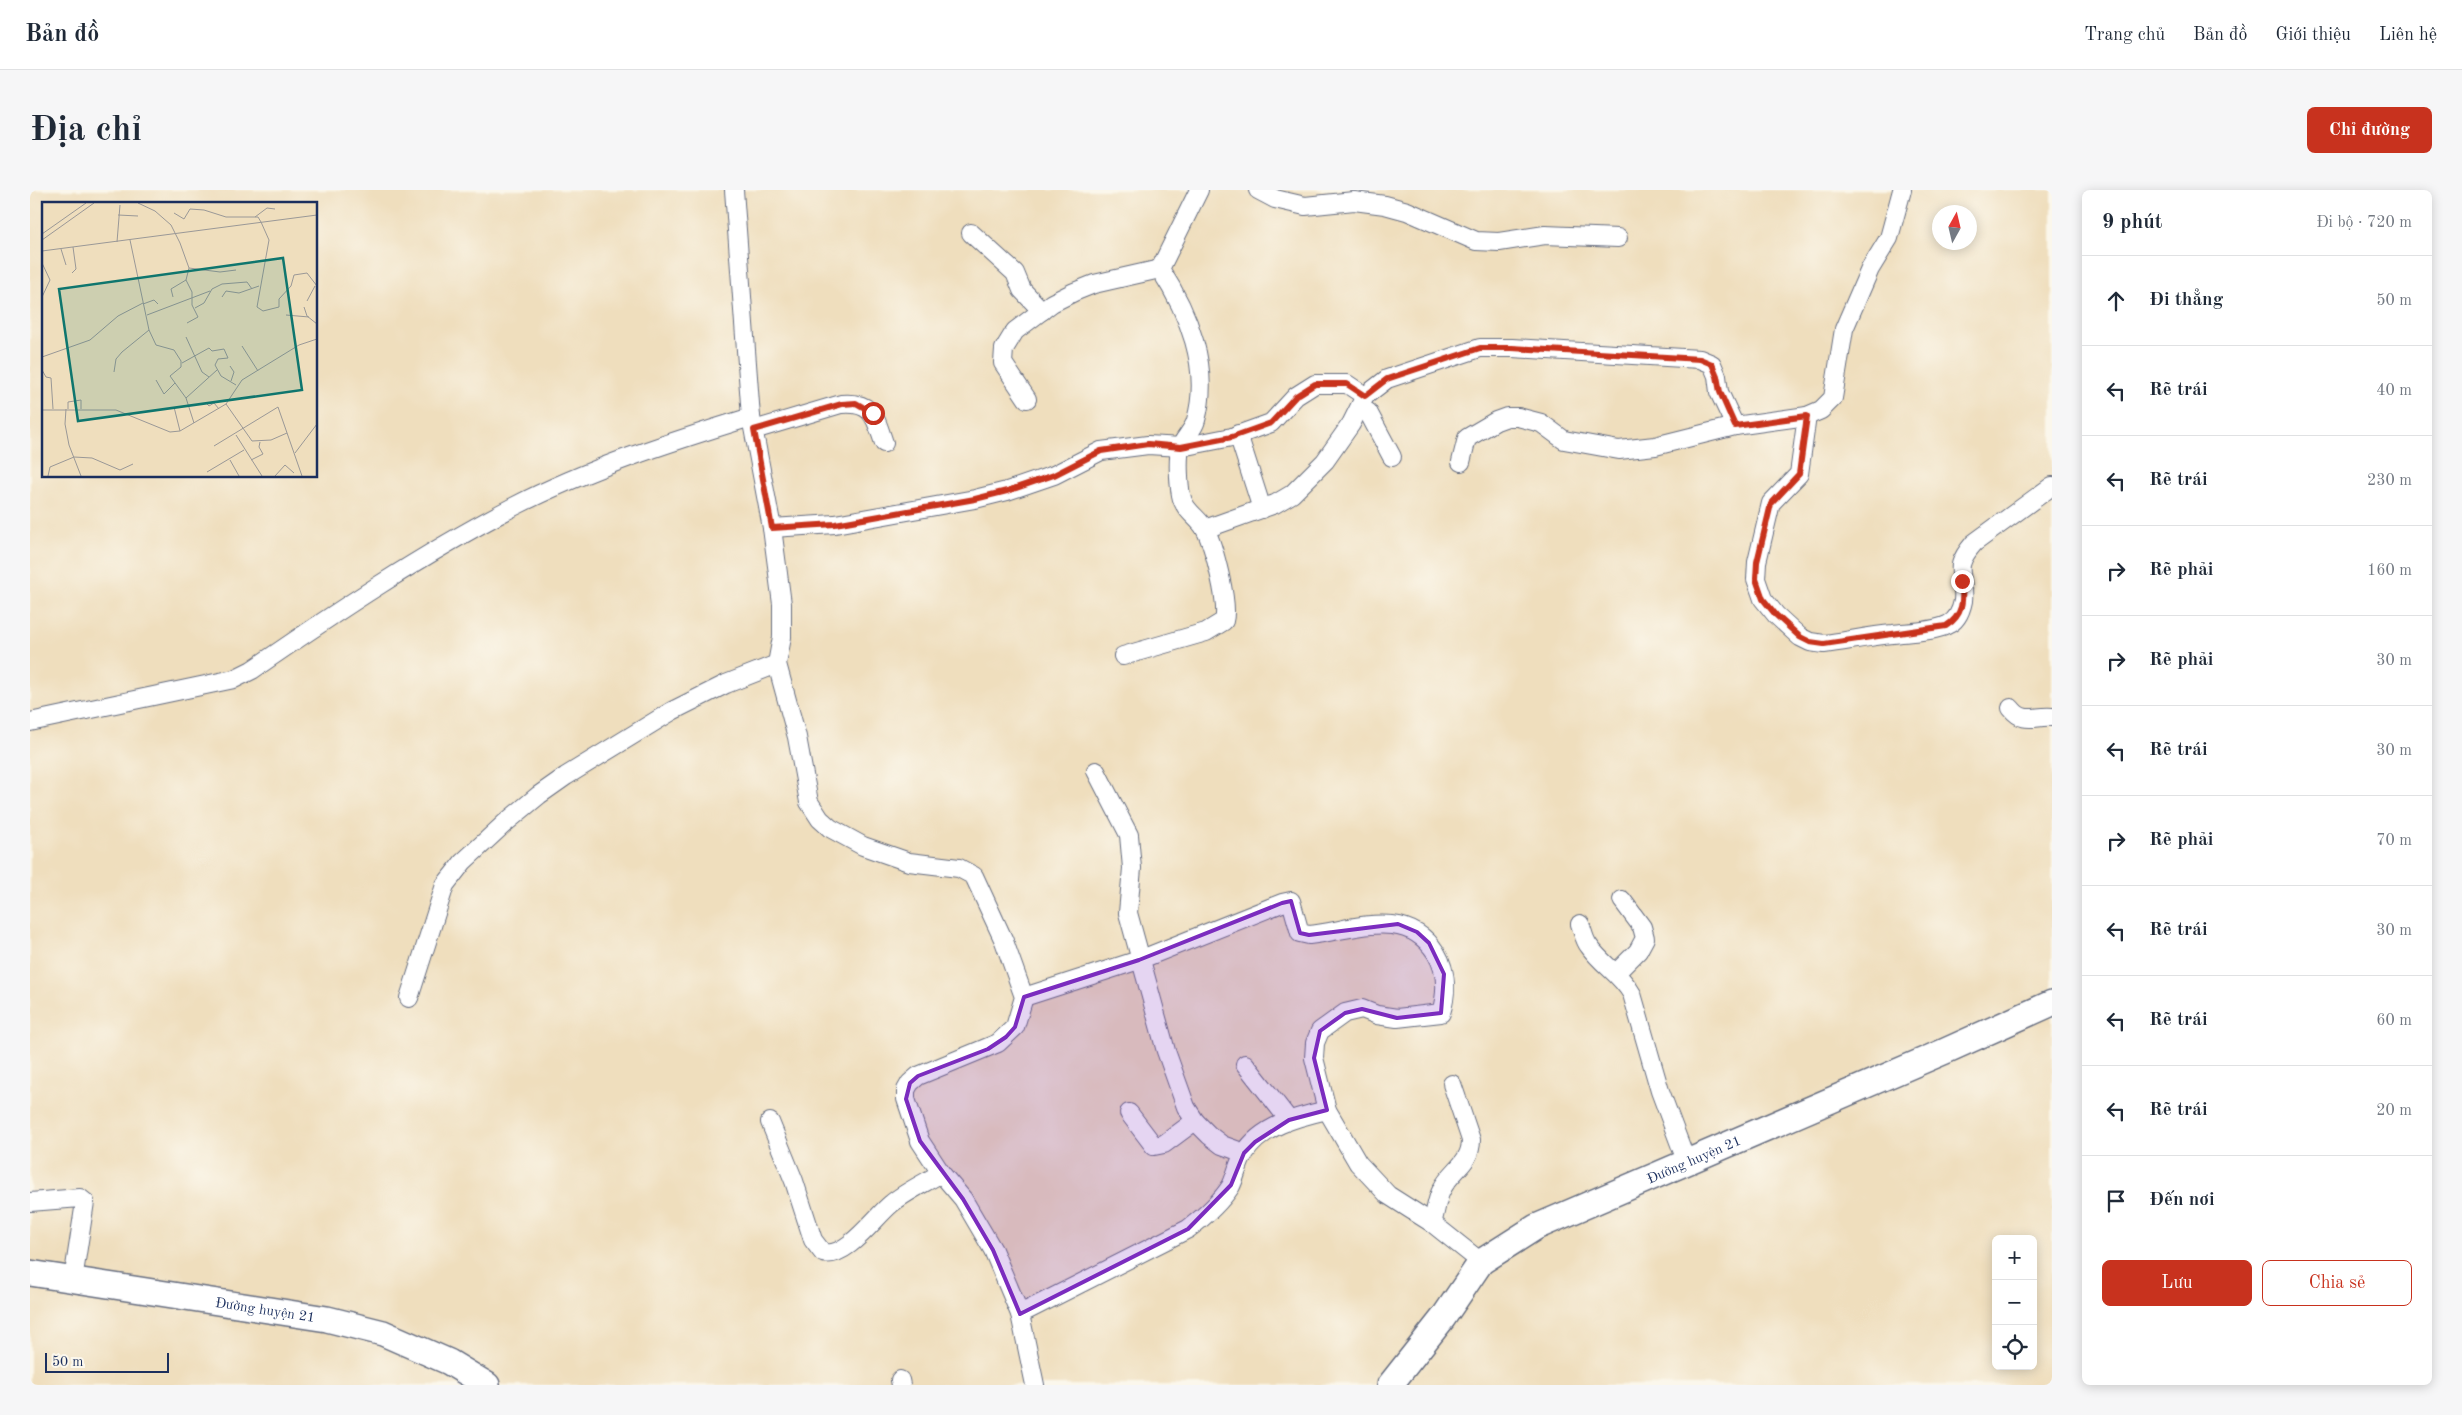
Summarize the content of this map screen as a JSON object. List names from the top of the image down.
{
  "streets": {
    "street": ["Đường huyện 21"]
  },
  "scale_bar": "50 m",
  "north": "top",
  "page": {
    "header": "Bản đồ",
    "nav": [
      "Trang chủ",
      "Bản đồ",
      "Giới thiệu",
      "Liên hệ"
    ],
    "buttons": [
      "Chỉ đường",
      ["Lưu", "Chia sẻ"]
    ],
    "title": "Địa chỉ",
    "heading": ["9 phút", "Đi bộ · 720 m"],
    "list": [
      ["Đi thẳng", "50 m"],
      ["Rẽ trái", "40 m"],
      ["Rẽ trái", "230 m"],
      ["Rẽ phải", "160 m"],
      ["Rẽ phải", "30 m"],
      ["Rẽ trái", "30 m"],
      ["Rẽ phải", "70 m"],
      ["Rẽ trái", "30 m"],
      ["Rẽ trái", "60 m"],
      ["Rẽ trái", "20 m"],
      "Đến nơi"
    ],
    "map_buttons": ["+", "−"],
    "scale": "50 m"
  }
}
